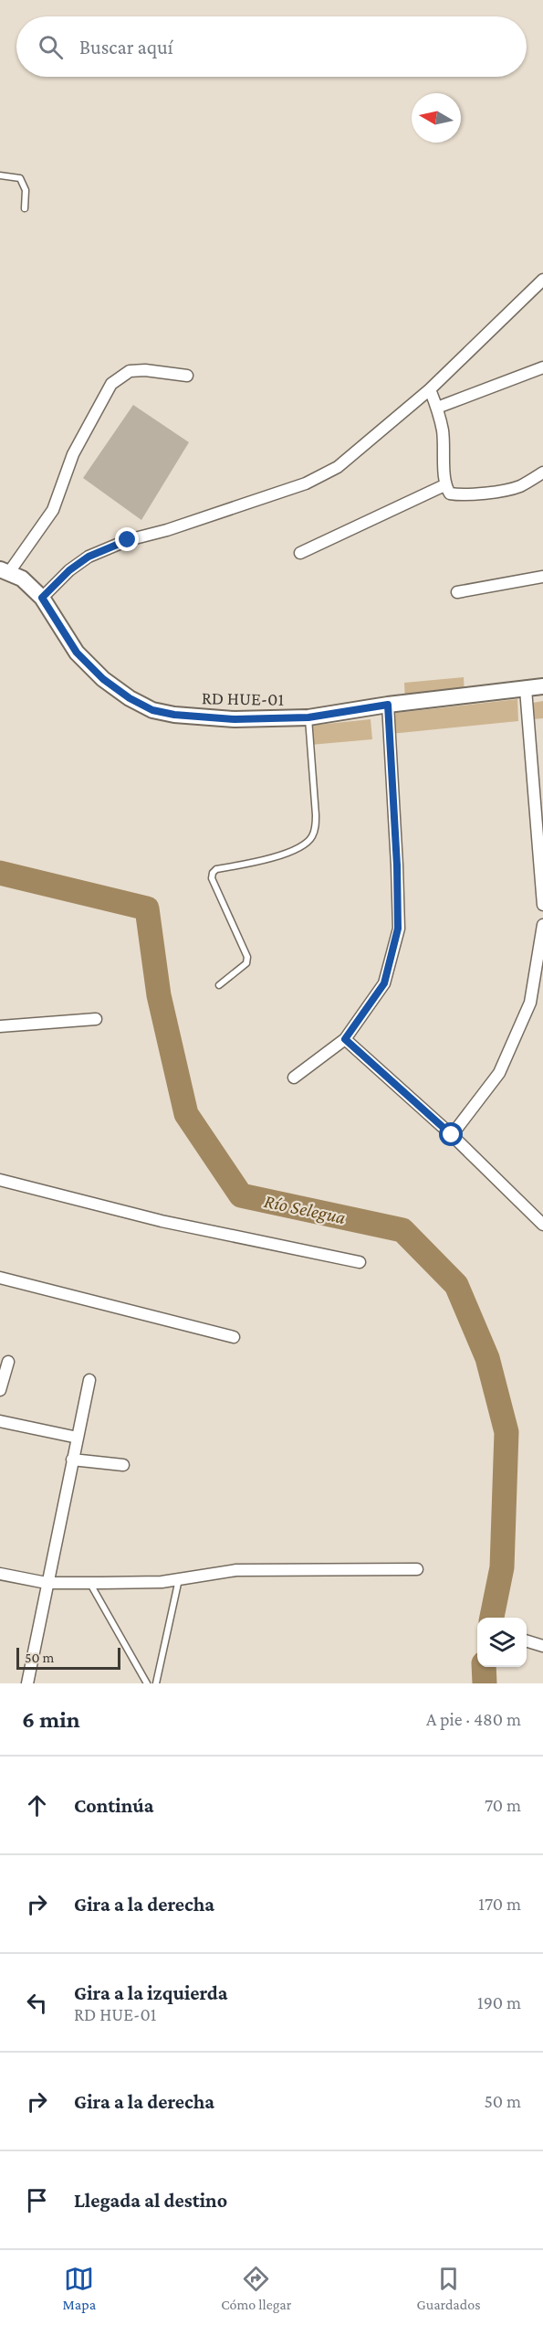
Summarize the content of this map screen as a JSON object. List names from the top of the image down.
{
  "streets": {
    "street": ["RD HUE-01"]
  },
  "water": ["Río Selegua"],
  "scale_bar": "50 m",
  "north": "left",
  "page": {
    "search": "Buscar aquí",
    "scale": "50 m",
    "heading": ["6 min", "A pie · 480 m"],
    "list": [
      ["Continúa", "70 m"],
      ["Gira a la derecha", "170 m"],
      ["Gira a la izquierda", "RD HUE-01", "190 m"],
      ["Gira a la derecha", "50 m"],
      "Llegada al destino"
    ],
    "nav": ["Mapa", "Cómo llegar", "Guardados"]
  }
}
